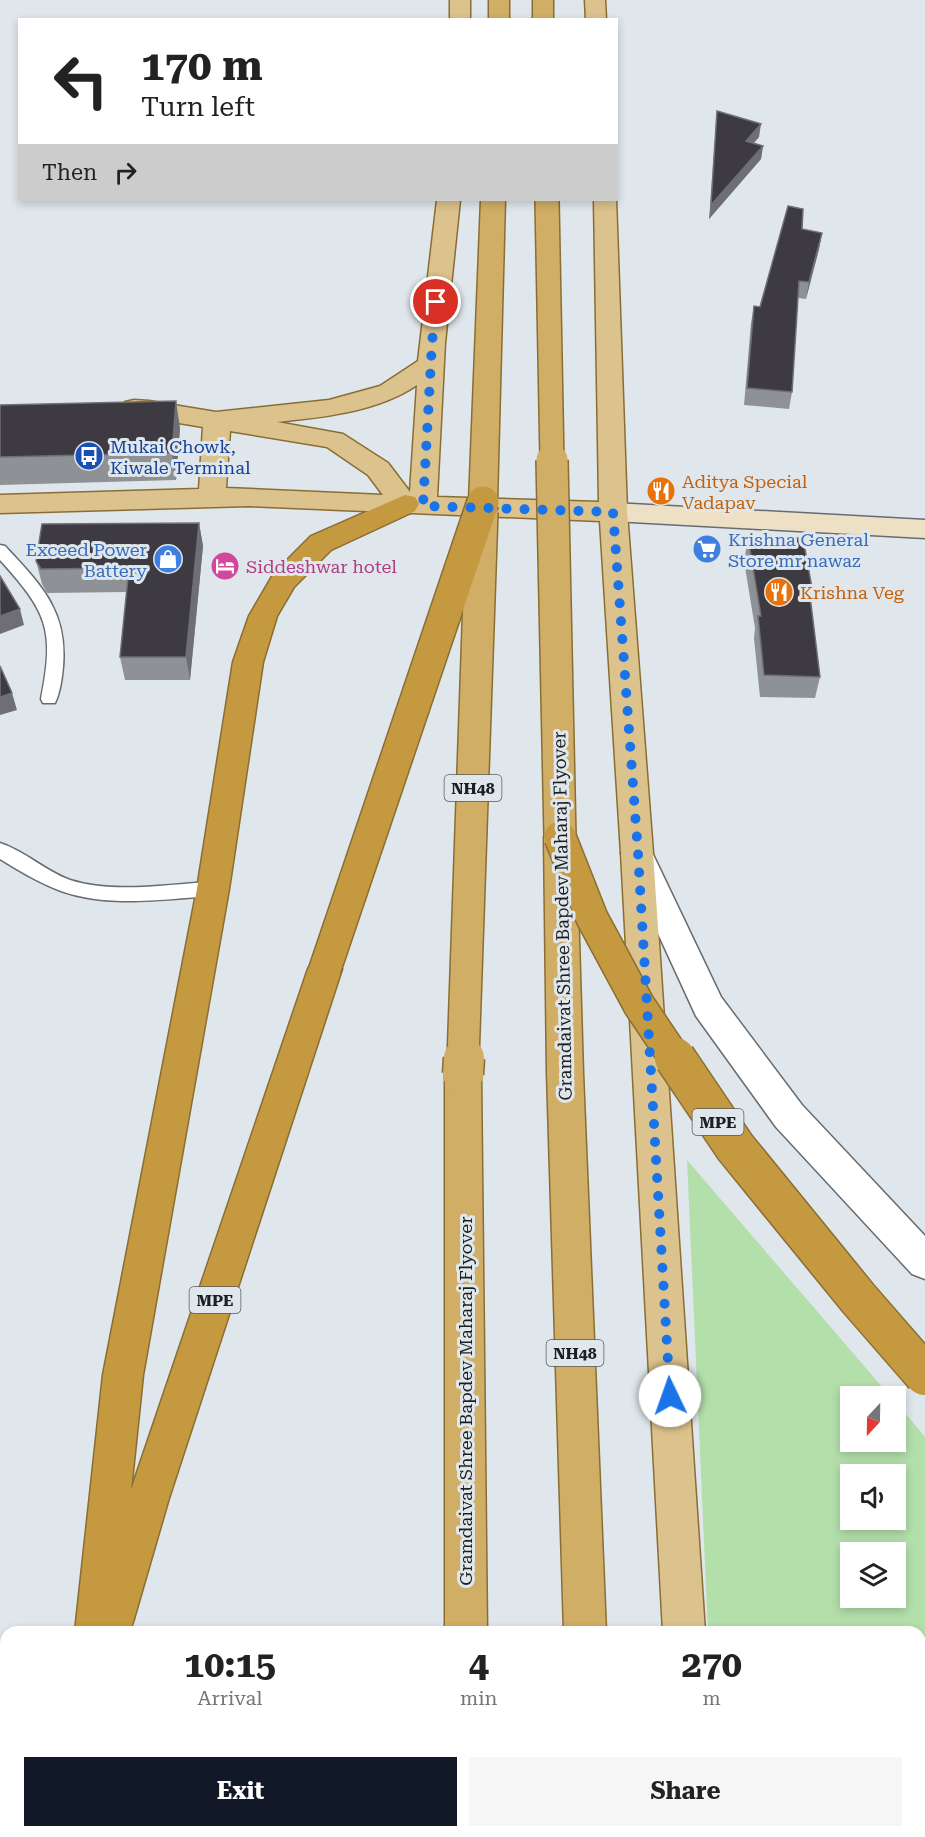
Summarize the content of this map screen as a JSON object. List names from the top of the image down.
{
  "streets": {
    "highway": ["NH48", "Gramdaivat Shree Bapdev Maharaj Flyover", "MPE"]
  },
  "crossings": [
    ["Gramdaivat Shree Bapdev Maharaj Flyover", "MPE"]
  ],
  "places": {
    "bus stop": ["Mukai Chowk, Kiwale Terminal"],
    "restaurant": ["Aditya Special Vadapav", "Krishna Veg"],
    "supermarket": ["Krishna General Store mr nawaz"],
    "shop": ["Exceed Power Battery"],
    "hotel": ["Siddeshwar hotel"]
  },
  "north": "bottom",
  "page": {
    "turn": ["170 m", "Turn left"],
    "then": "Then",
    "eta": [
      "10:15",
      "Arrival",
      "4",
      "min",
      "270",
      "m"
    ],
    "buttons": ["Exit", "Share"]
  }
}
